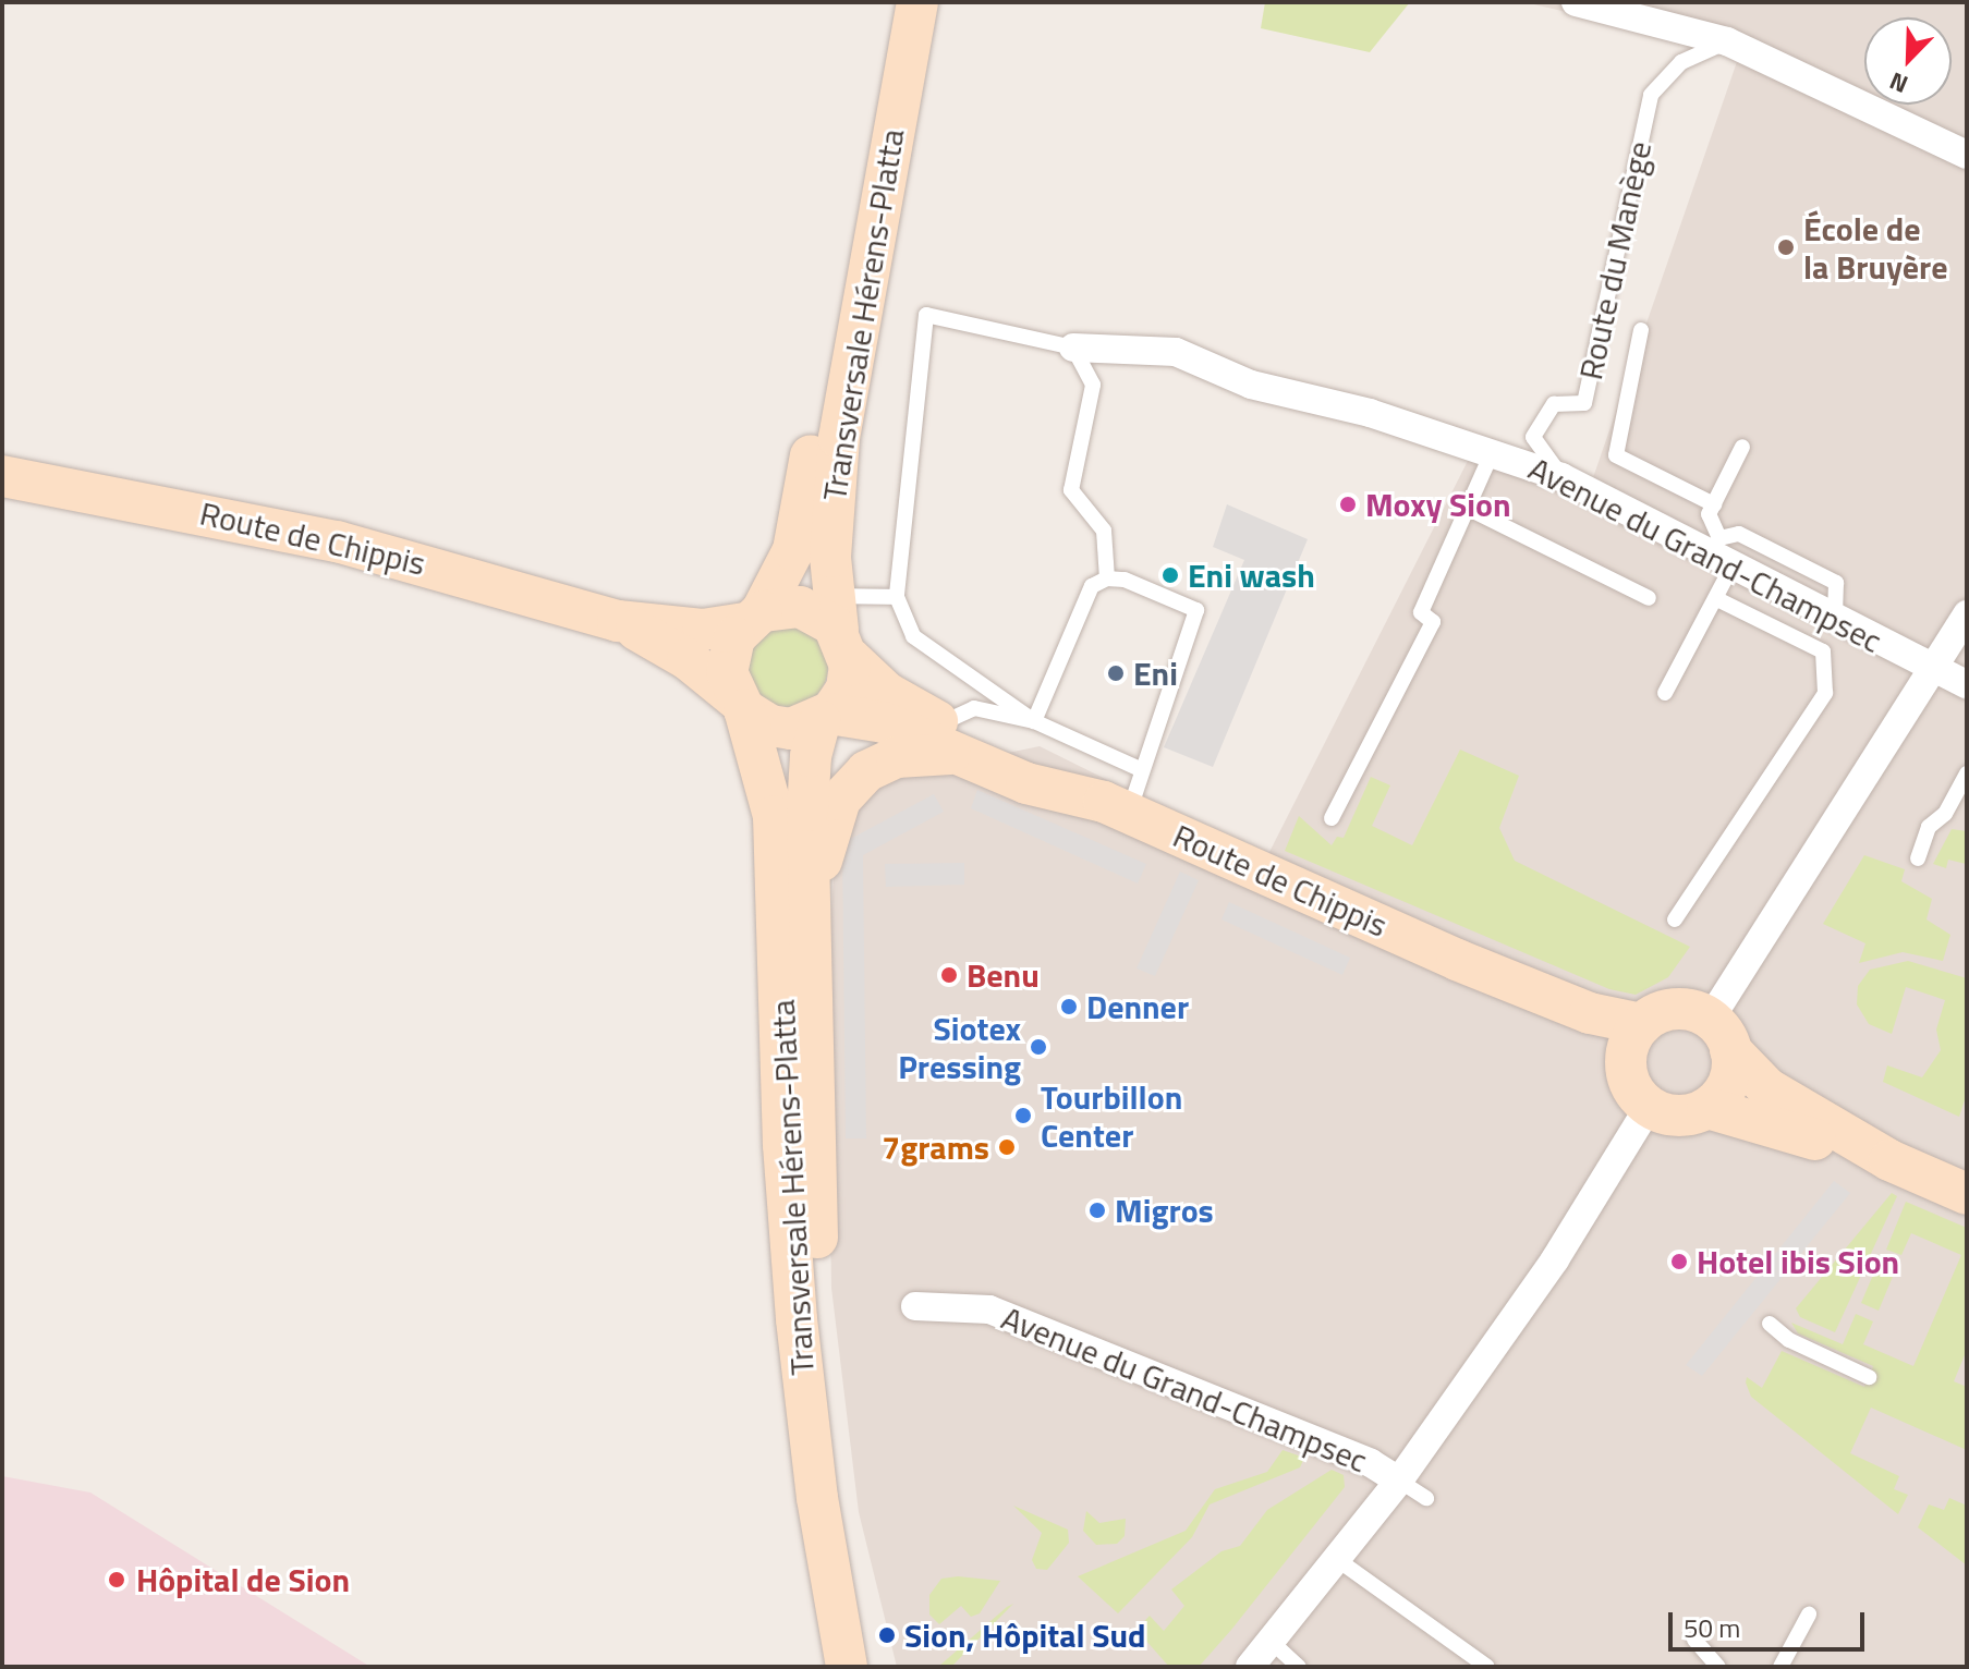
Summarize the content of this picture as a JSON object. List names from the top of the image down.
{
  "streets": {
    "main road": ["Transversale Hérens-Platta", "Route de Chippis"],
    "street": ["Avenue du Grand-Champsec"],
    "lane": ["Route du Manège"]
  },
  "crossings": [
    ["Route du Manège", "Avenue du Grand-Champsec"],
    ["Transversale Hérens-Platta", "Route de Chippis"],
    ["Route de Chippis", "Avenue du Grand-Champsec"]
  ],
  "places": [
    "École de la Bruyère",
    "Moxy Sion",
    "Eni wash",
    "Eni",
    "Benu",
    "Denner",
    "Siotex Pressing",
    "Tourbillon Center",
    "7grams",
    "Migros",
    "Hotel ibis Sion",
    "Hôpital de Sion",
    "Sion, Hôpital Sud"
  ],
  "scale_bar": "50 m",
  "north": "bottom left"
}
